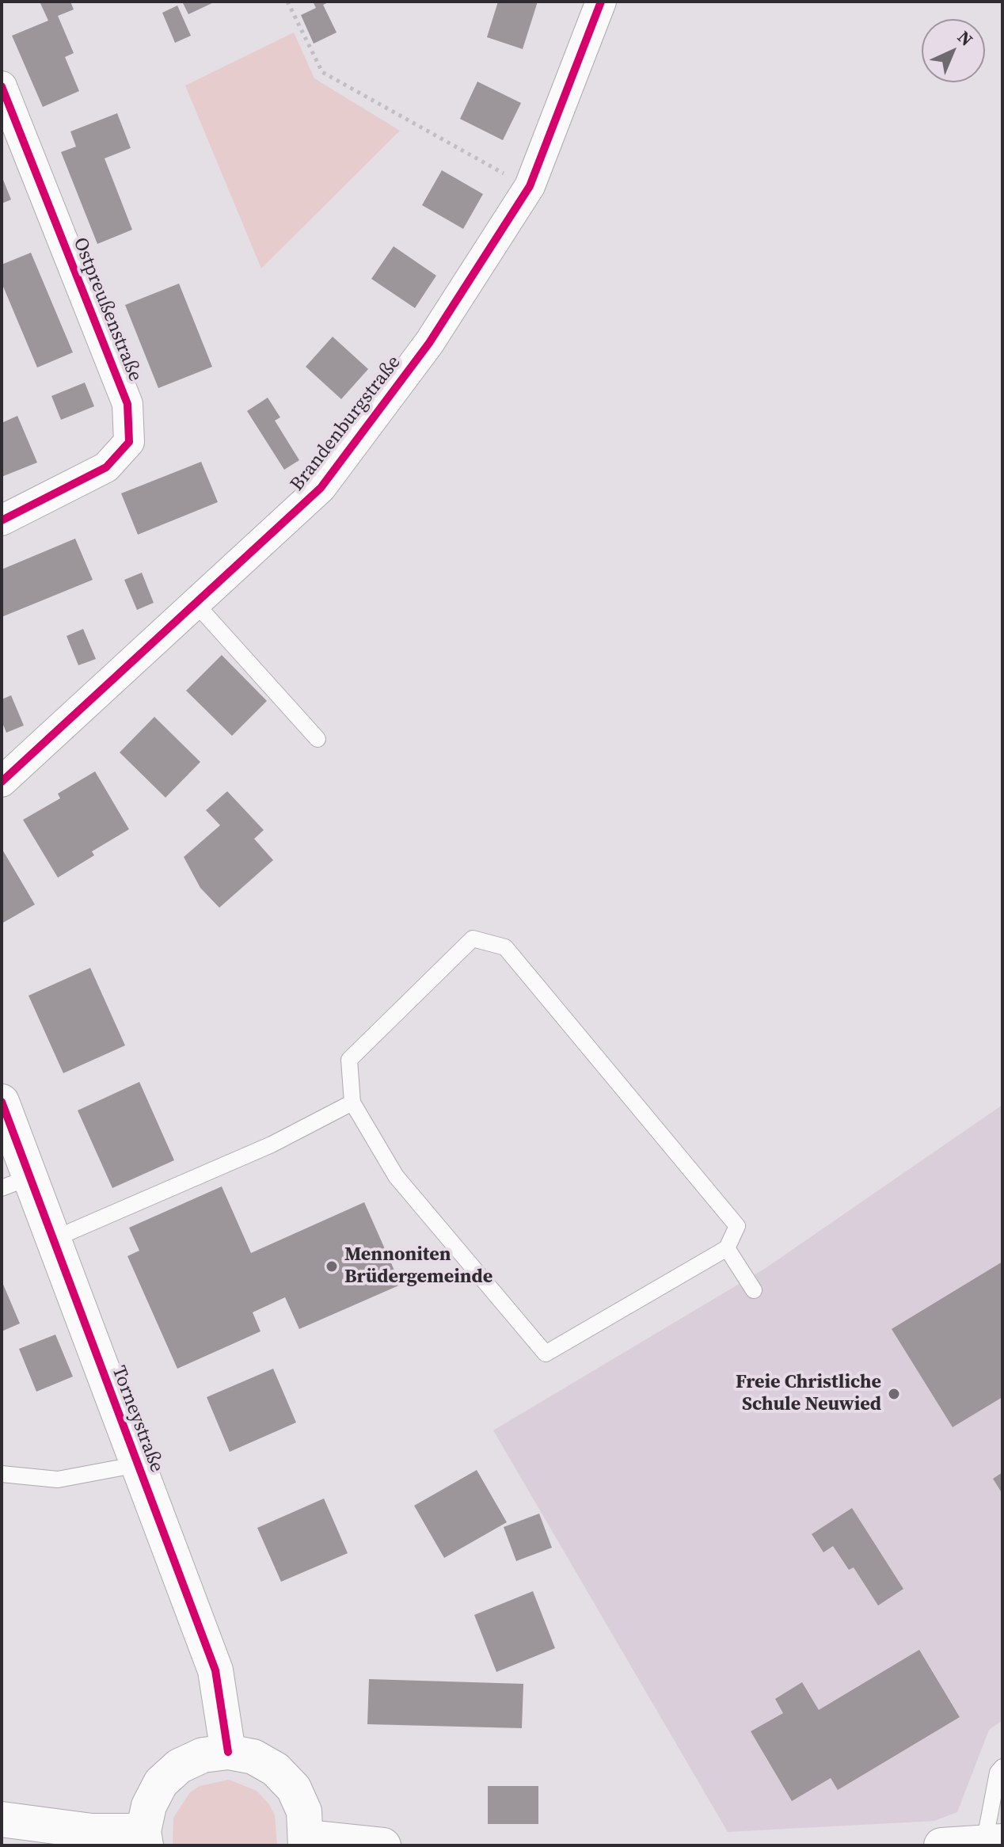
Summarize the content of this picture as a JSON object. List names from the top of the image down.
{
  "streets": {
    "street": ["Ostpreußenstraße", "Brandenburgstraße", "Torneystraße"]
  },
  "places": ["Mennoniten Brüdergemeinde", "Freie Christliche Schule Neuwied"],
  "north": "top right"
}
